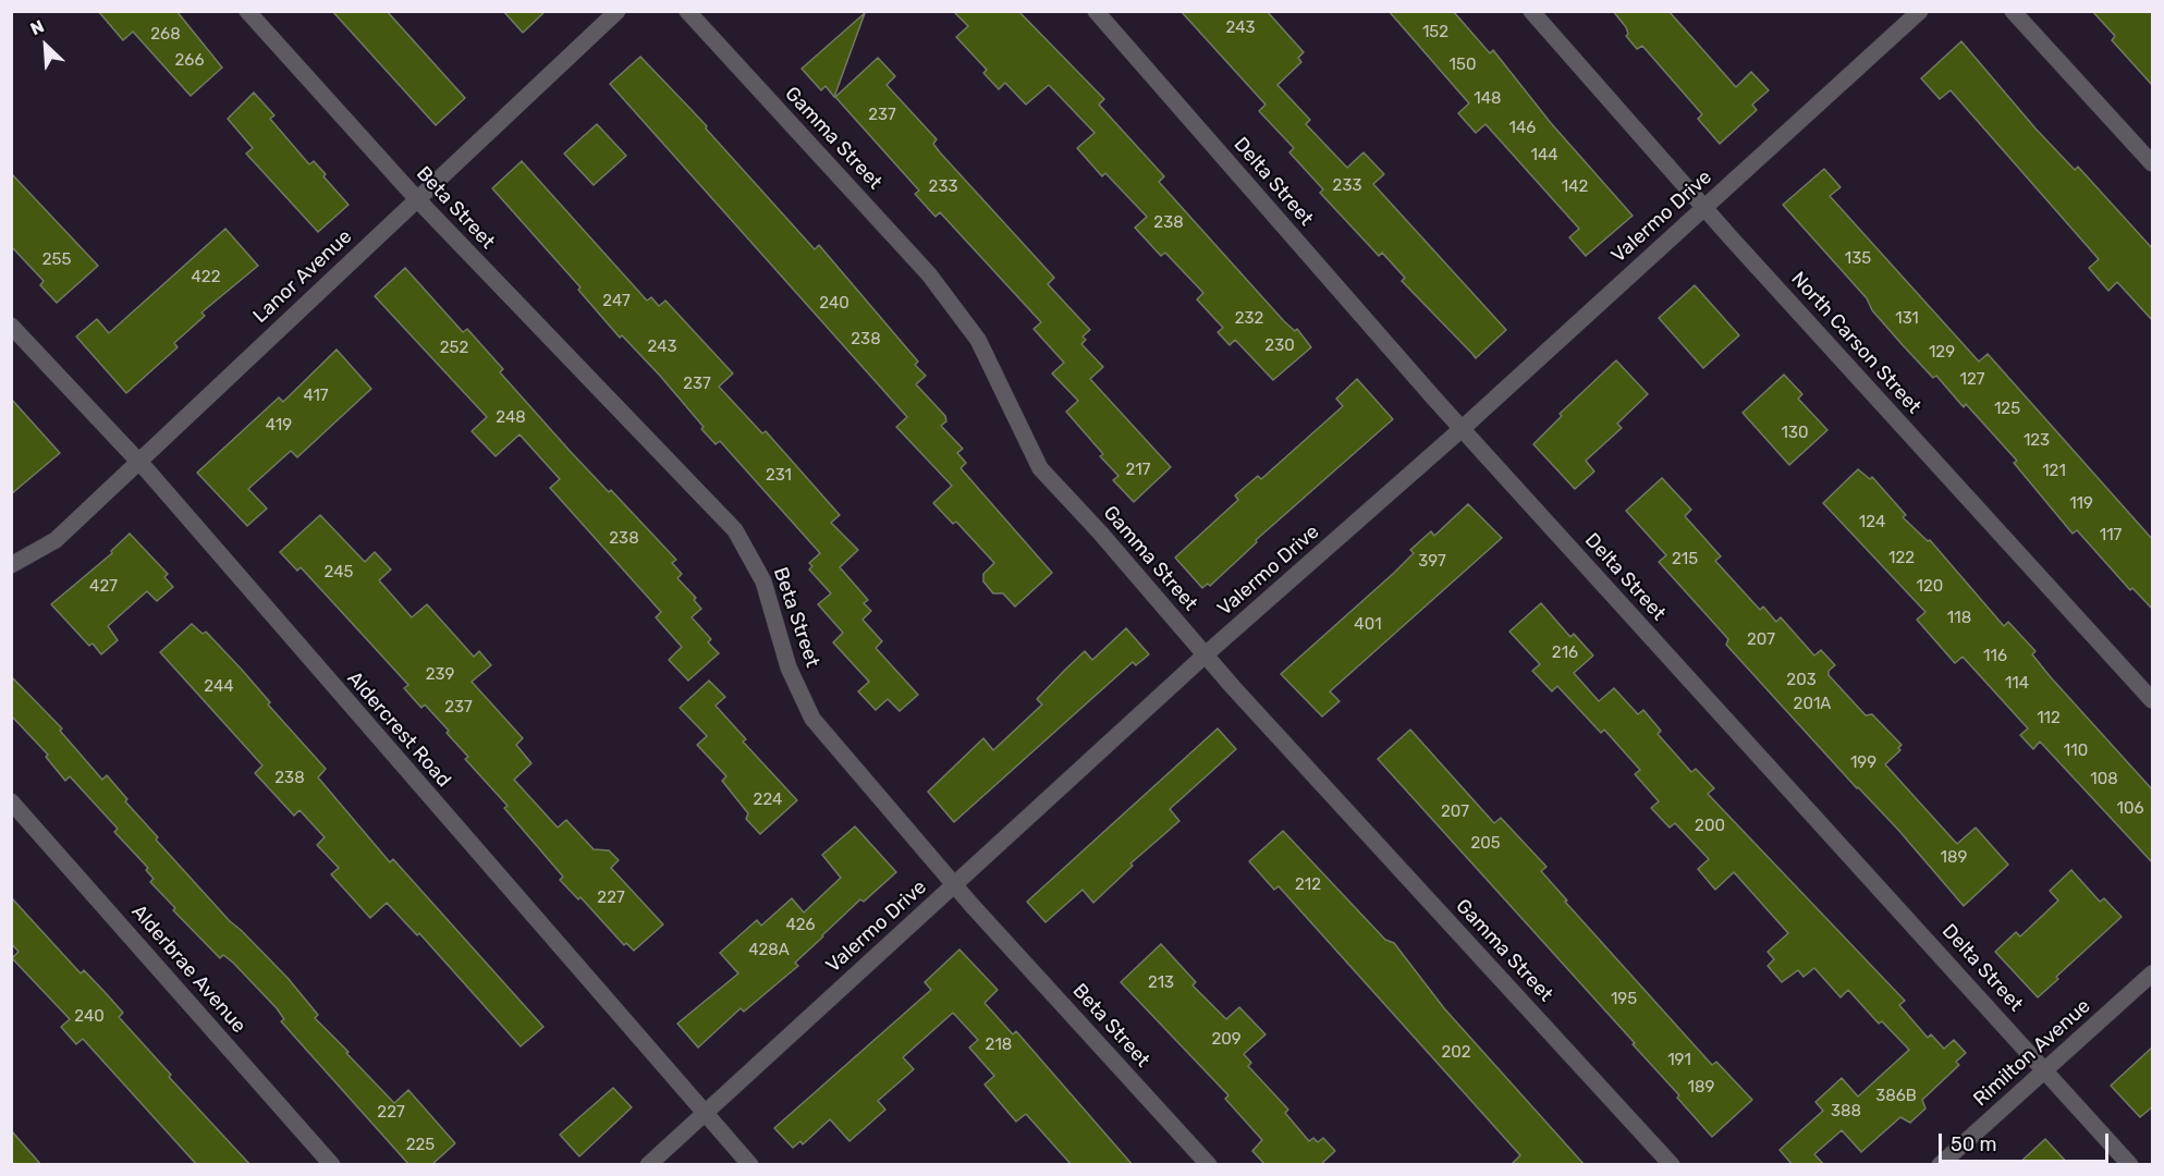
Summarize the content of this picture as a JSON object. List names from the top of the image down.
{
  "streets": {
    "street": [
      "Gamma Street",
      "Delta Street",
      "Beta Street",
      "Valermo Drive",
      "Lanor Avenue",
      "North Carson Street",
      "Aldercrest Road",
      "Alderbrae Avenue",
      "Rimilton Avenue"
    ]
  },
  "crossings": [
    ["Gamma Street", "Valermo Drive"],
    ["Delta Street", "Valermo Drive"],
    ["Delta Street", "Rimilton Avenue"],
    ["Beta Street", "Valermo Drive"],
    ["Beta Street", "Lanor Avenue"],
    ["Valermo Drive", "North Carson Street"],
    ["Valermo Drive", "Aldercrest Road"],
    ["Lanor Avenue", "Aldercrest Road"]
  ],
  "house_numbers": [
    "243",
    "152",
    "268",
    "266",
    "150",
    "148",
    "237",
    "146",
    "144",
    "233",
    "233",
    "142",
    "238",
    "135",
    "255",
    "422",
    "247",
    "240",
    "232",
    "131",
    "238",
    "230",
    "243",
    "252",
    "129",
    "127",
    "237",
    "417",
    "125",
    "248",
    "419",
    "130",
    "123",
    "217",
    "121",
    "231",
    "119",
    "124",
    "117",
    "238",
    "122",
    "215",
    "397",
    "245",
    "427",
    "120",
    "118",
    "401",
    "207",
    "216",
    "116",
    "239",
    "203",
    "114",
    "244",
    "201A",
    "237",
    "112",
    "110",
    "199",
    "238",
    "108",
    "224",
    "106",
    "207",
    "200",
    "205",
    "189",
    "212",
    "227",
    "426",
    "428A",
    "213",
    "195",
    "240",
    "209",
    "218",
    "202",
    "191",
    "189",
    "386B",
    "388",
    "227",
    "225"
  ],
  "scale_bar": "50 m",
  "north": "top left"
}
